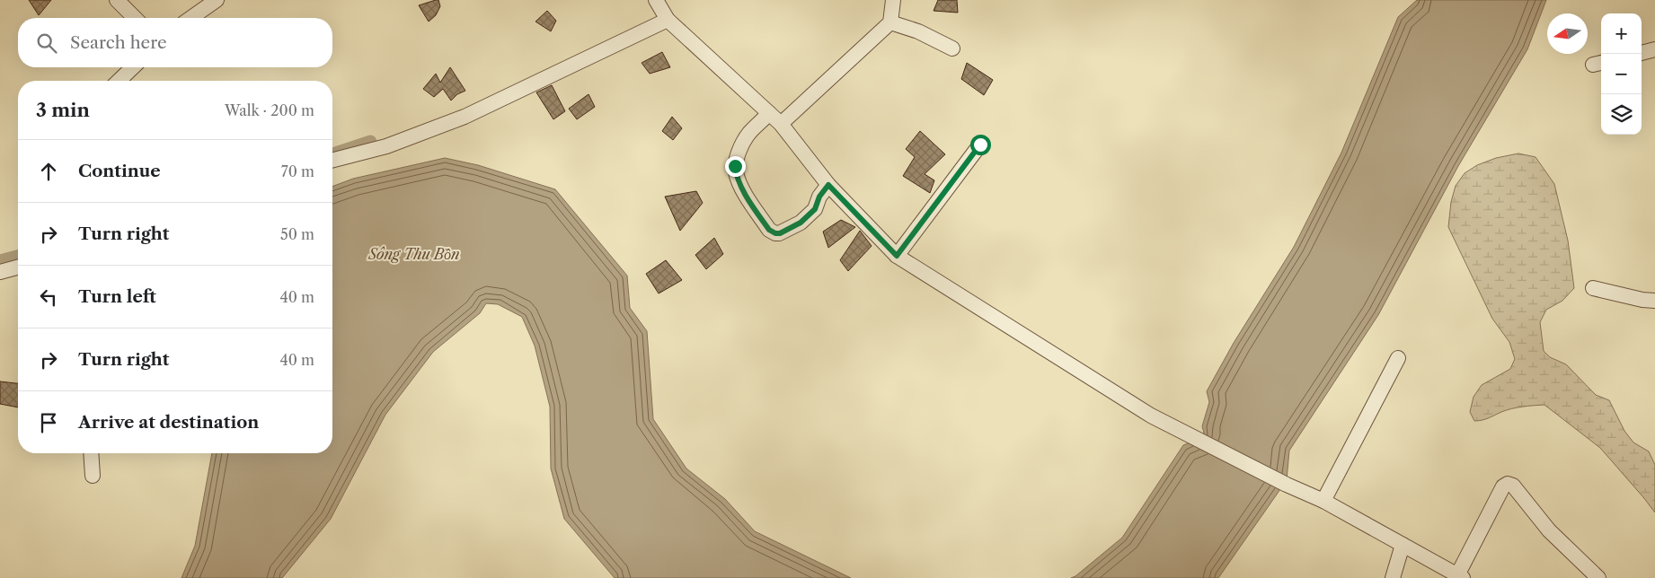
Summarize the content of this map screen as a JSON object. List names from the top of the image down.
{
  "water": ["Sông Thu Bồn"],
  "north": "left",
  "page": {
    "map_buttons": ["+", "−"],
    "search": "Search here",
    "heading": ["3 min", "Walk · 200 m"],
    "list": [
      ["Continue", "70 m"],
      ["Turn right", "50 m"],
      ["Turn left", "40 m"],
      ["Turn right", "40 m"],
      "Arrive at destination"
    ]
  }
}
